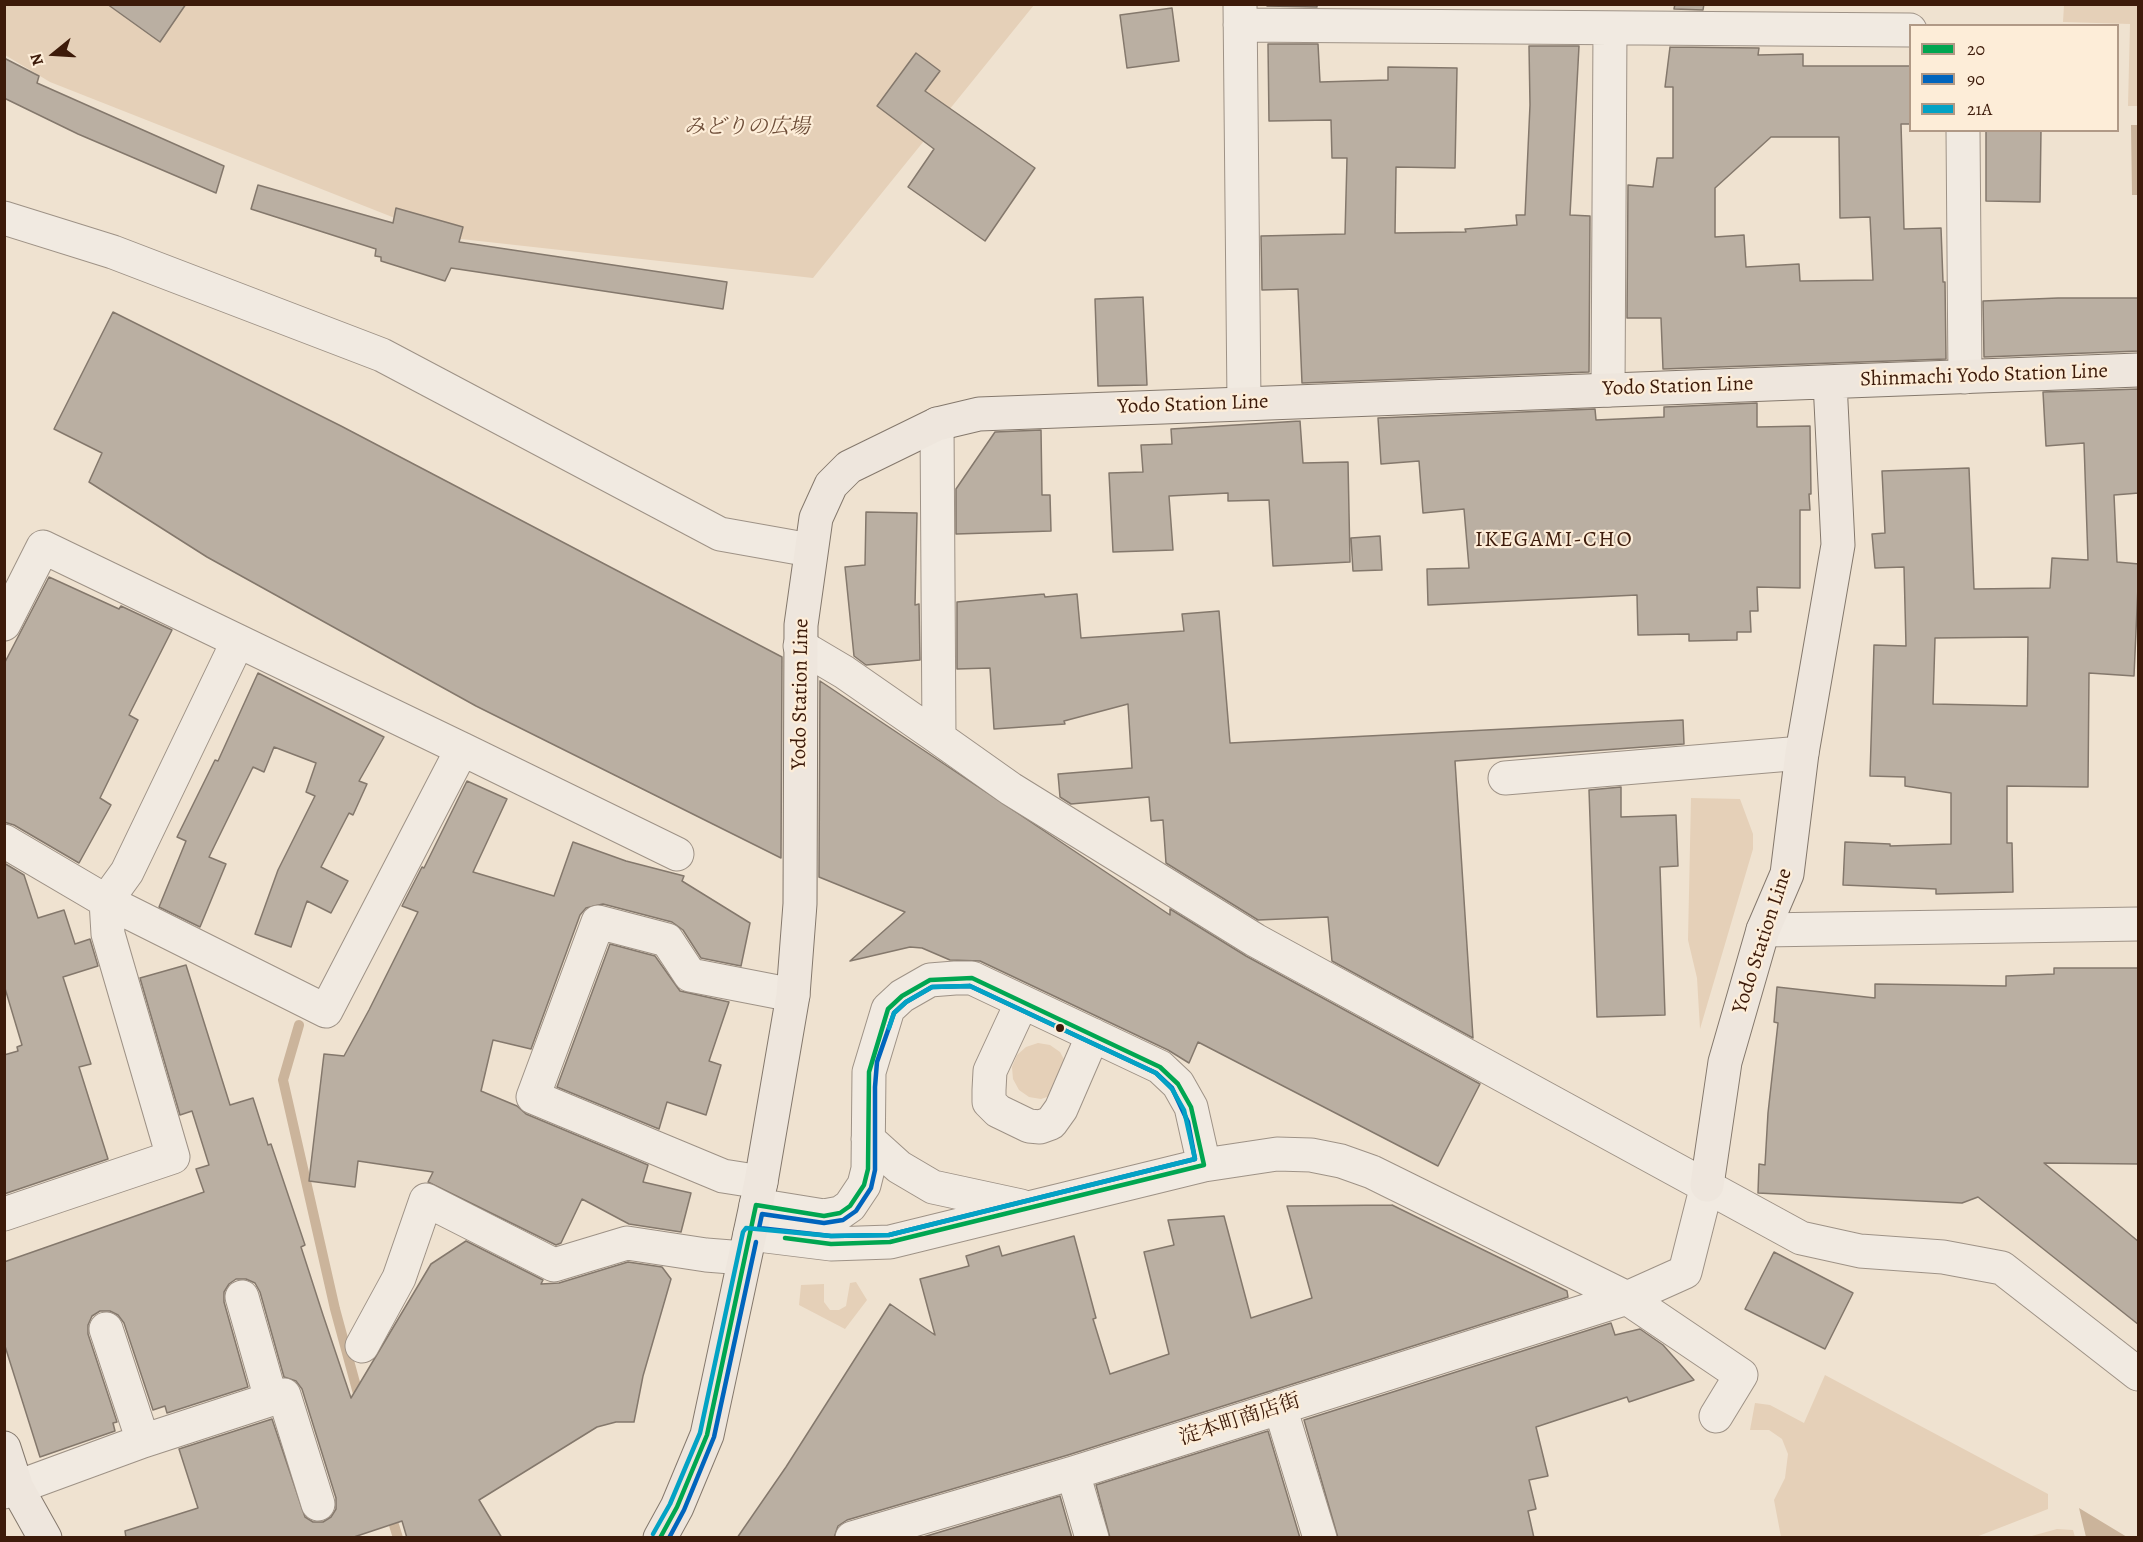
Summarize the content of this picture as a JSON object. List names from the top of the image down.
{
  "streets": {
    "main road": ["Shinmachi Yodo Station Line", "Yodo Station Line"],
    "street": ["淀本町商店街"]
  },
  "crossings": [
    ["Shinmachi Yodo Station Line", "Yodo Station Line"],
    ["Yodo Station Line", "淀本町商店街"]
  ],
  "districts": ["IKEGAMI-CHO"],
  "parks": ["みどりの広場"],
  "lines": ["transit line 20", "transit line 90", "transit line 21A"],
  "legend": ["20", "90", "21A"],
  "north": "left"
}
